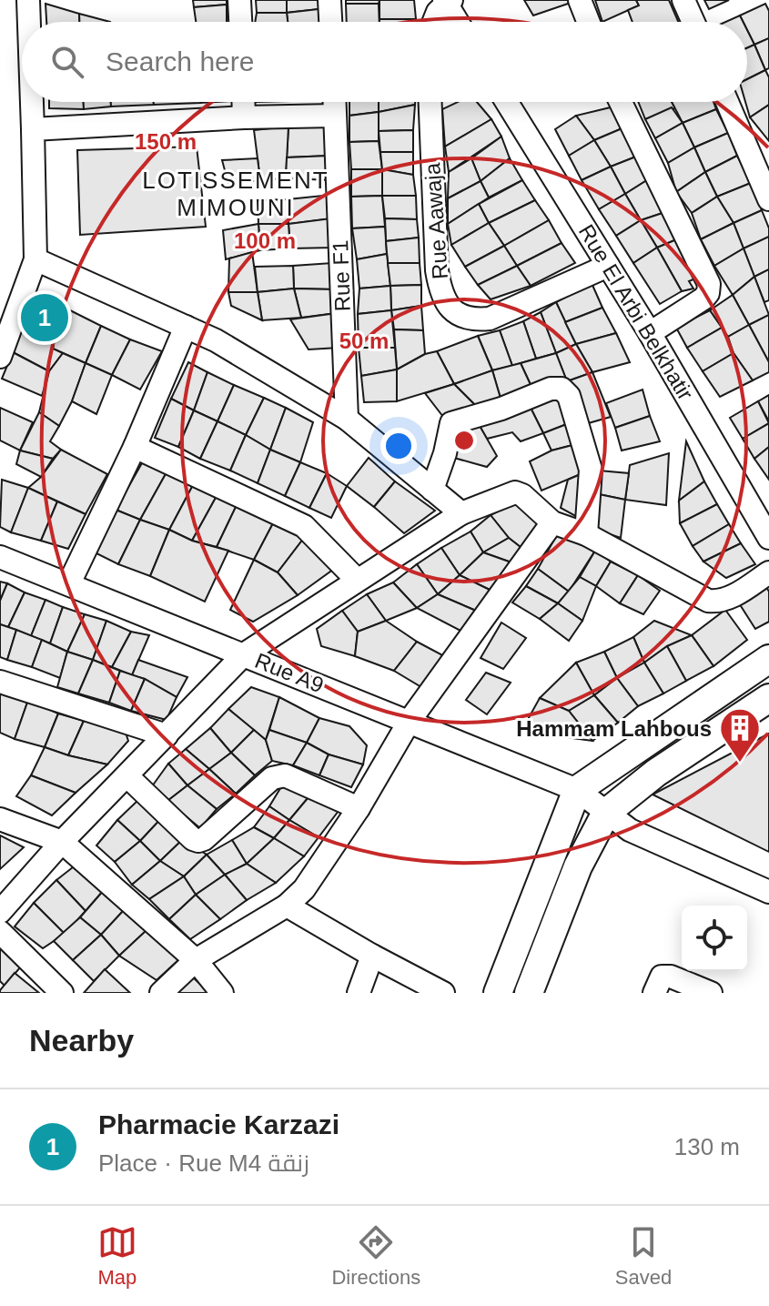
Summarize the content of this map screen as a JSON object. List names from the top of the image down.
{
  "streets": {
    "street": [
      "Rue Aawaja",
      "Rue F1",
      "Rue El Arbi Belkhatir",
      "Rue A9"
    ]
  },
  "crossings": [
    ["Rue Aawaja", "Rue El Arbi Belkhatir"]
  ],
  "districts": ["LOTISSEMENT MIMOUNI"],
  "places": {
    "building": ["Hammam Lahbous"]
  },
  "page": {
    "search": "Search here",
    "pins": "1",
    "heading": "Nearby",
    "list": [
      {
        "mark": "1",
        "name": "Pharmacie Karzazi",
        "note": "Place · Rue M4 زنقة",
        "value": "130 m"
      }
    ],
    "nav": ["Map", "Directions", "Saved"]
  },
  "rings": ["150 m", "100 m", "50 m"]
}
